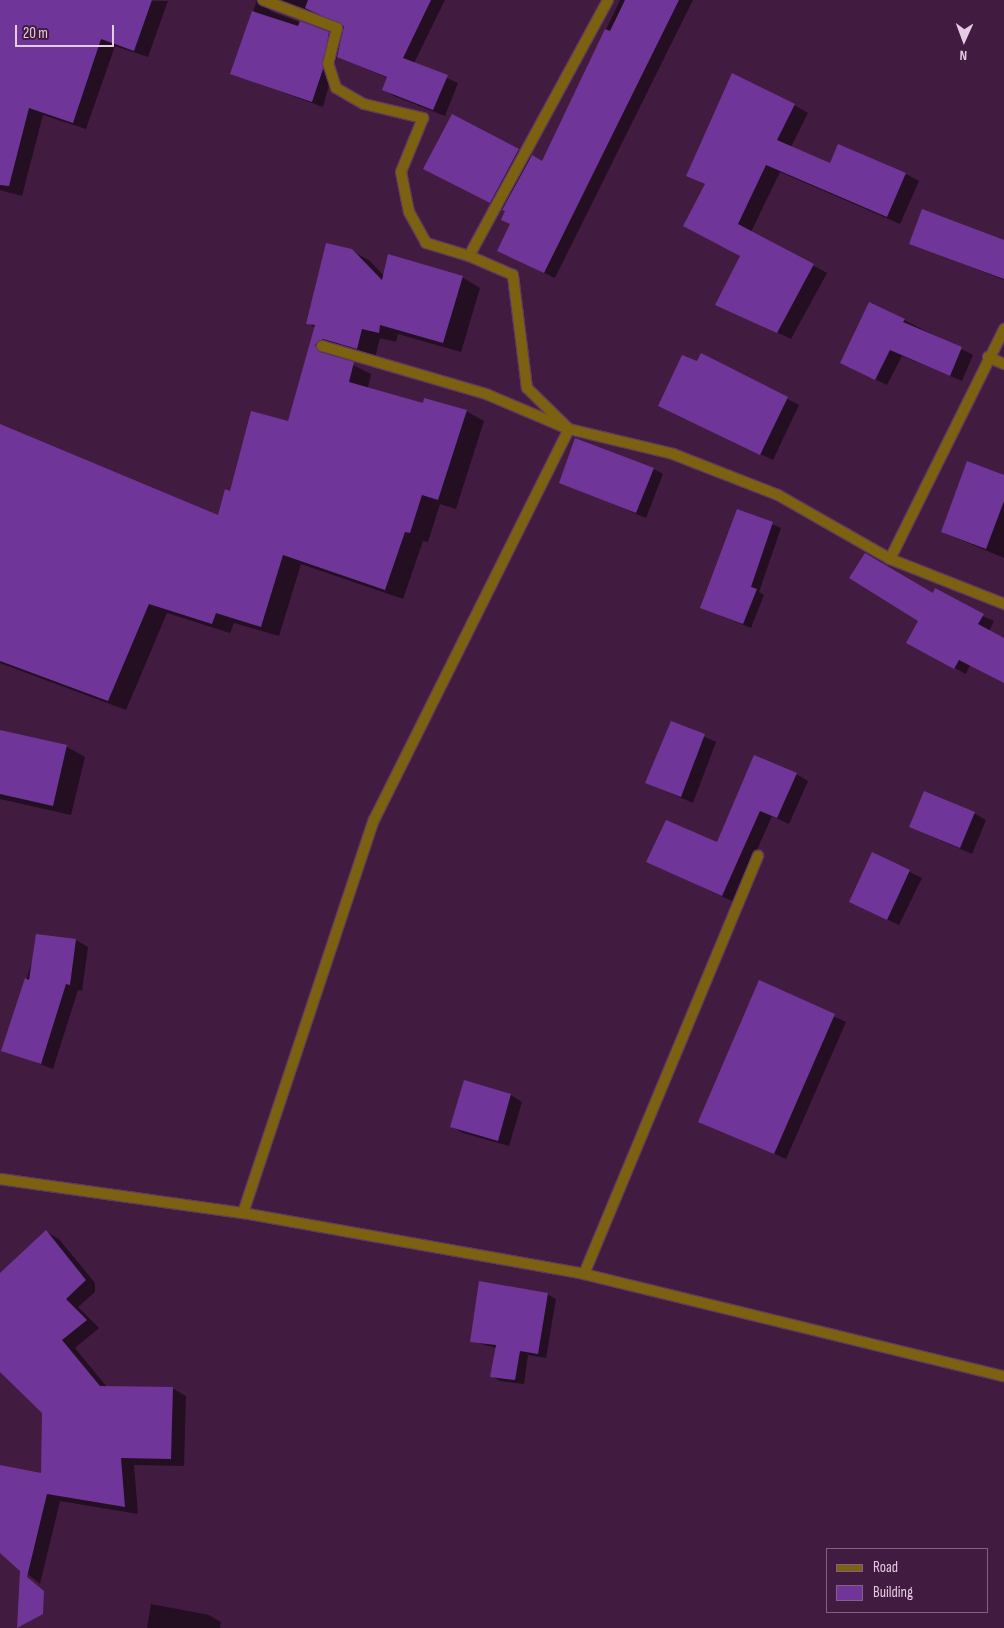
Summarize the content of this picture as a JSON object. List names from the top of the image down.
{
  "legend": ["Road", "Building"],
  "scale_bar": "20 m",
  "north": "bottom"
}
